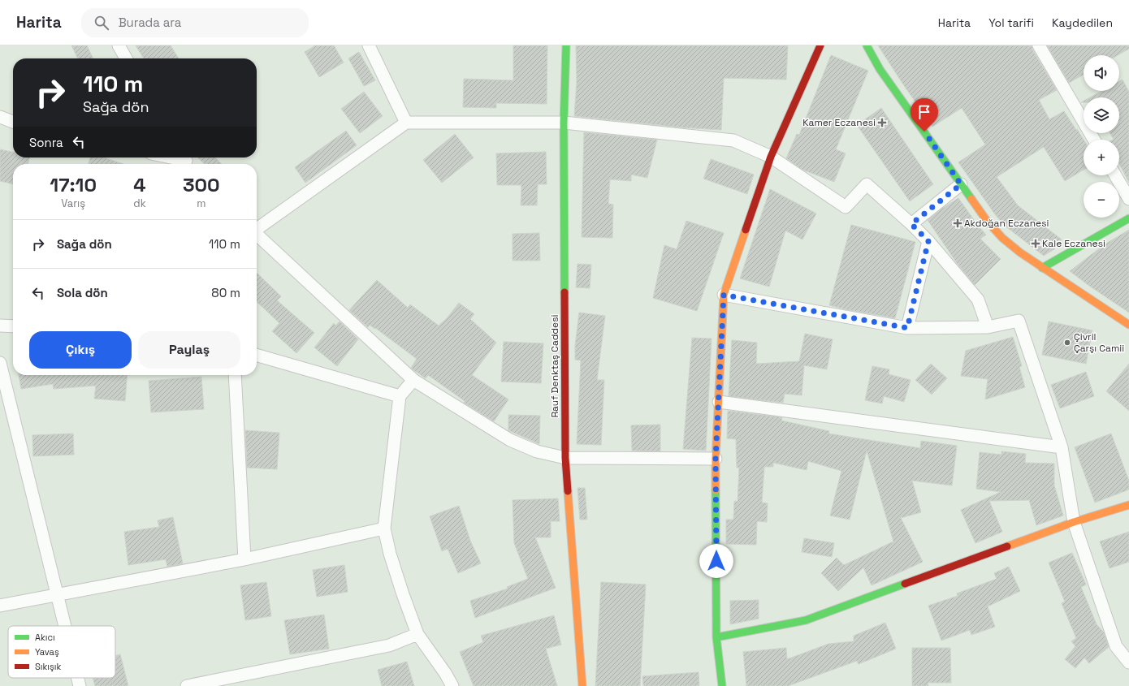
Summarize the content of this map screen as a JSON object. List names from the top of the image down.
{
  "streets": {
    "street": ["Rauf Denktaş Caddesi"]
  },
  "places": {
    "health": ["Kamer Eczanesi", "Akdoğan Eczanesi", "Kale Eczanesi"],
    "other": ["Çivril Çarşı Camii"]
  },
  "legend": ["Akıcı", "Yavaş", "Sıkışık"],
  "page": {
    "header": "Harita",
    "search": "Burada ara",
    "nav": ["Harita", "Yol tarifi", "Kaydedilen"],
    "map_buttons": ["+", "−"],
    "turn": ["110 m", "Sağa dön"],
    "then": "Sonra",
    "eta": [
      "17:10",
      "Varış",
      "4",
      "dk",
      "300",
      "m"
    ],
    "list": [
      {
        "name": "Sağa dön",
        "value": "110 m"
      },
      {
        "name": "Sola dön",
        "value": "80 m"
      }
    ],
    "buttons": ["Çıkış", "Paylaş"]
  }
}
